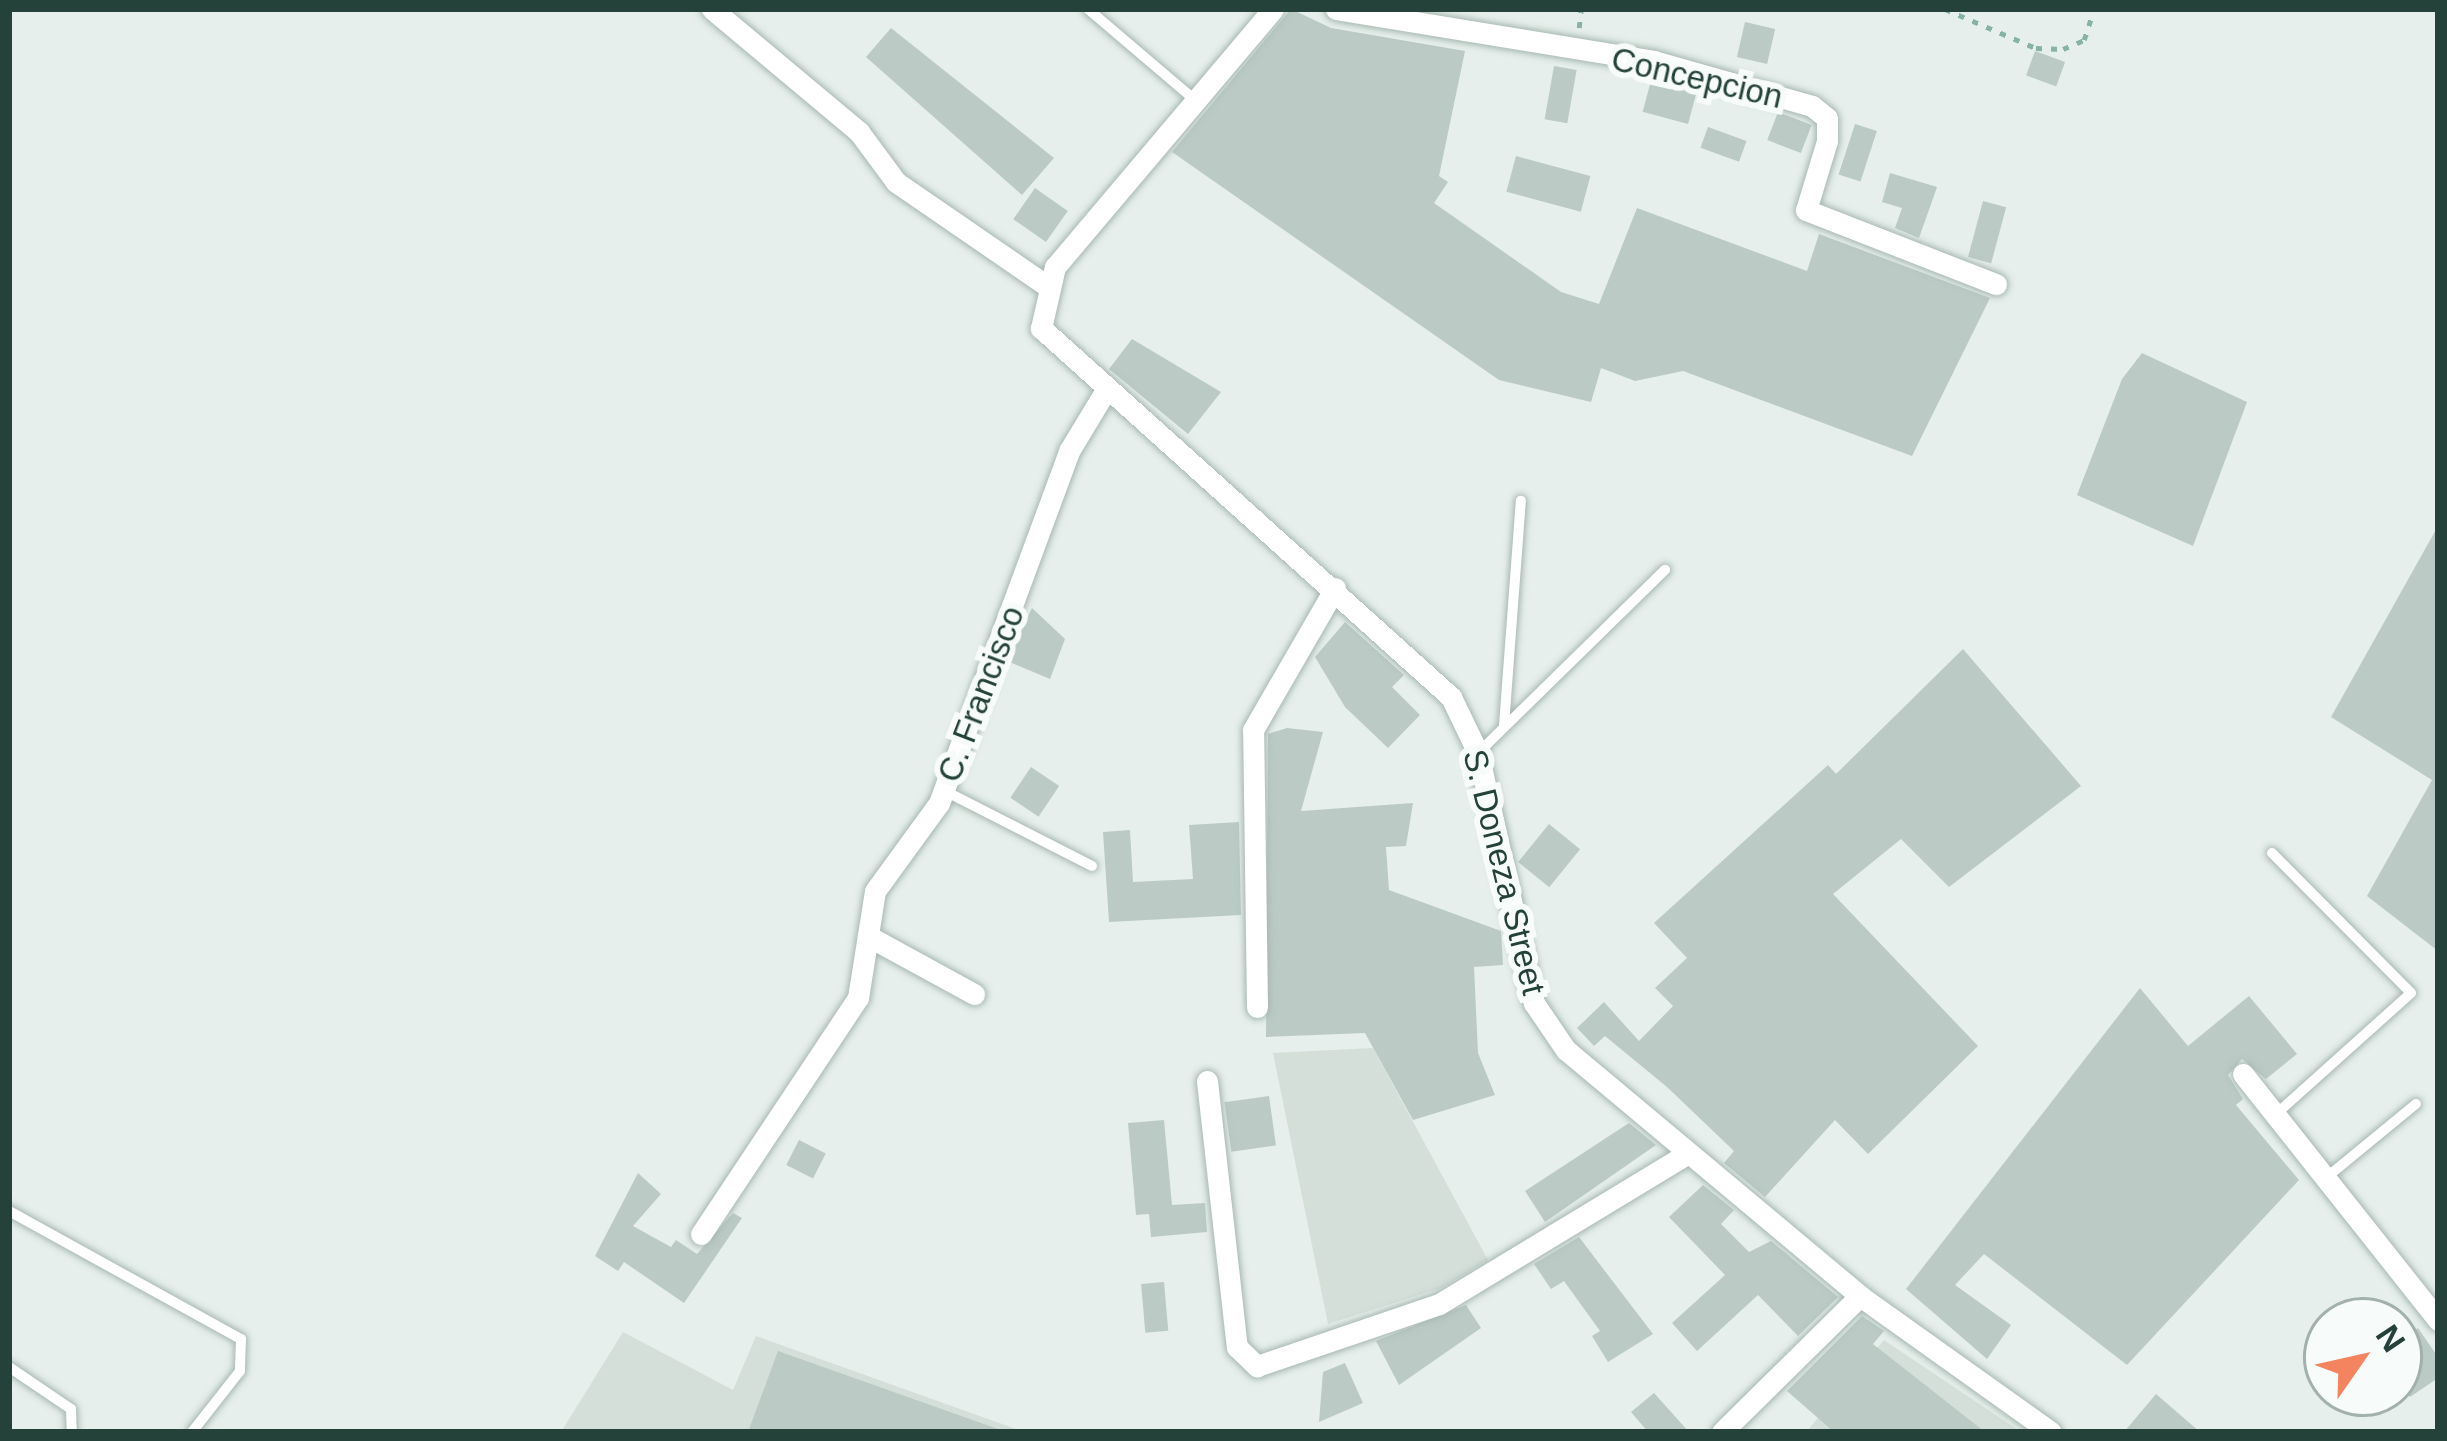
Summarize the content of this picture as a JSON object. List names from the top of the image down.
{
  "streets": {
    "street": ["Concepcion", "C. Francisco", "S. Doneza Street"]
  },
  "crossings": [
    ["C. Francisco", "S. Doneza Street"]
  ],
  "north": "top right"
}
